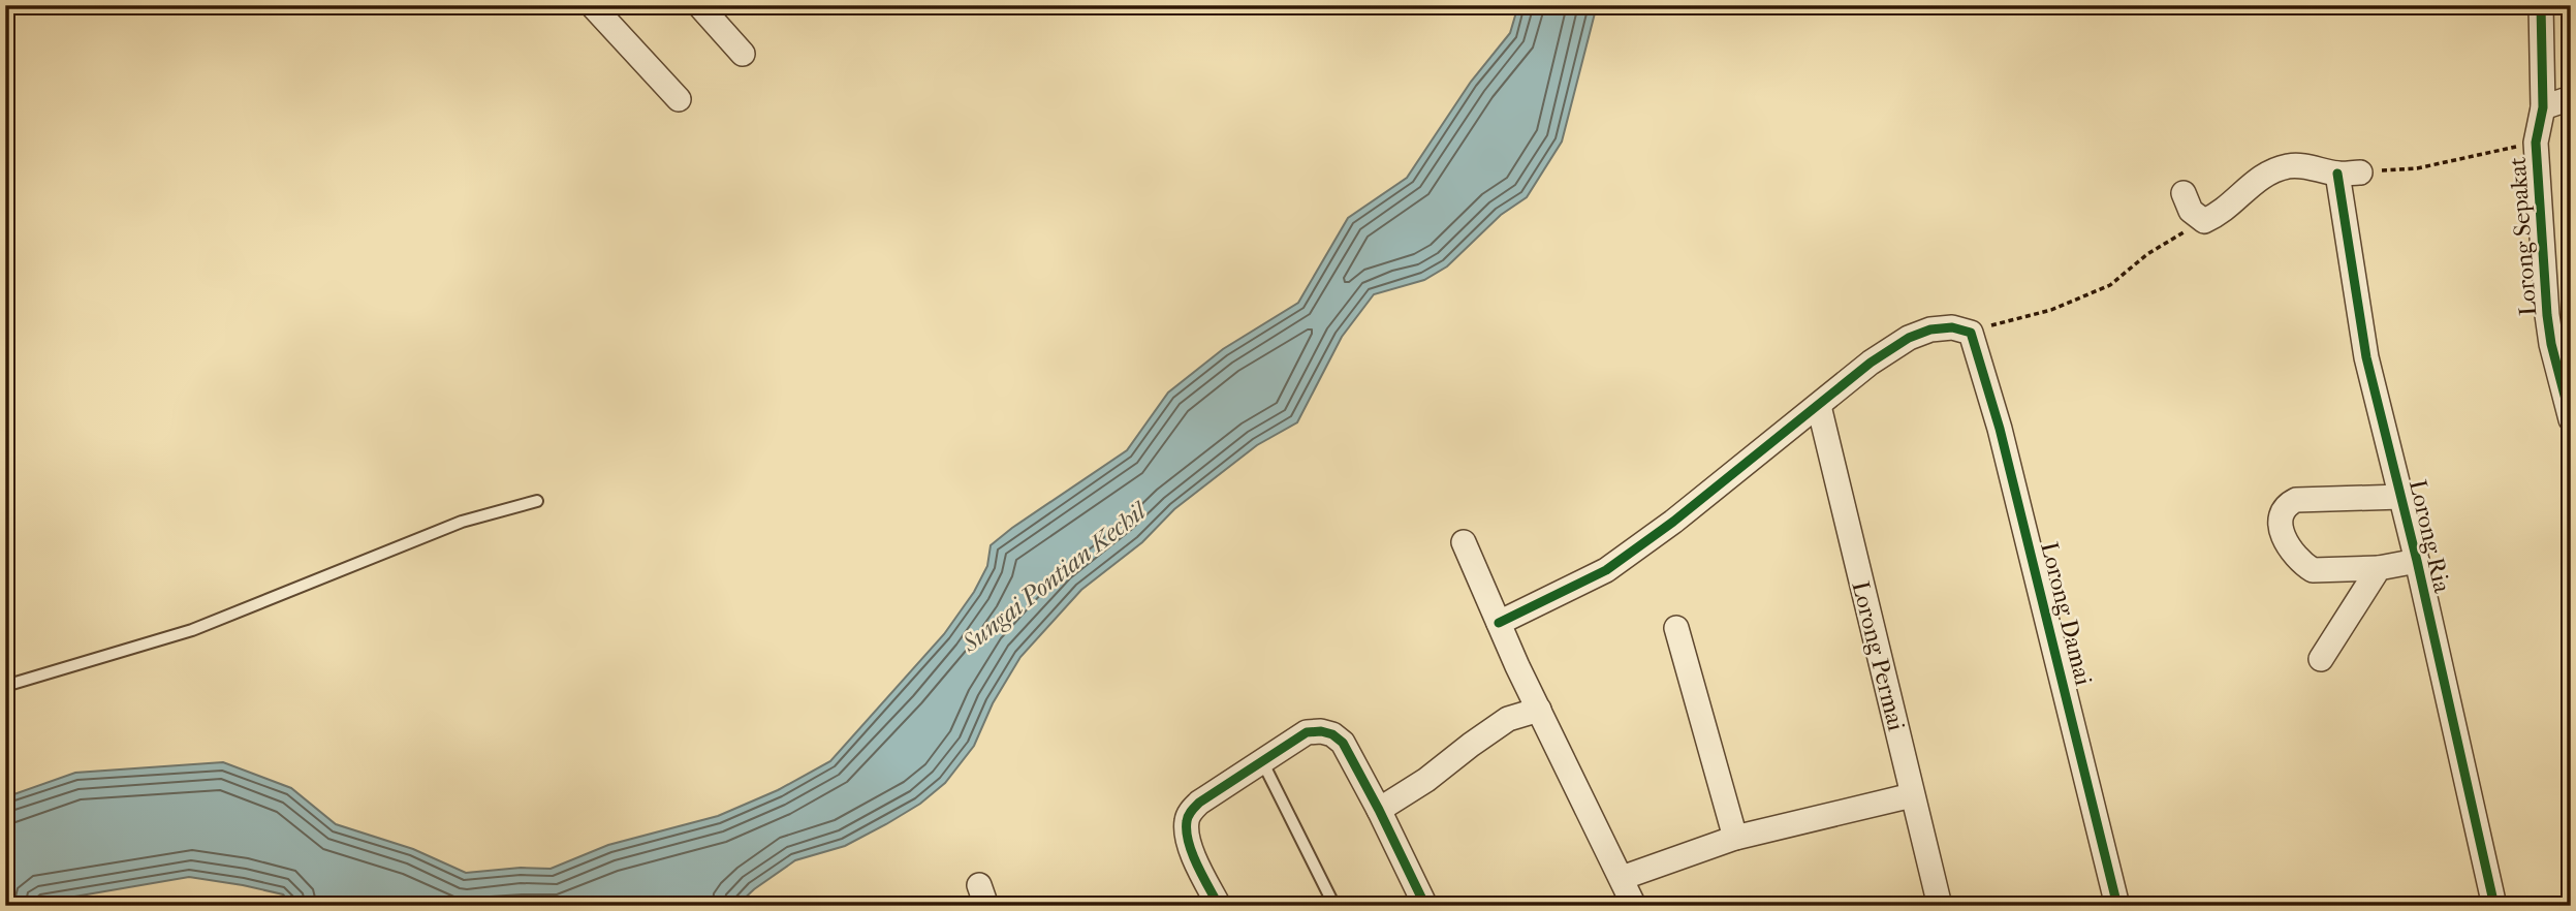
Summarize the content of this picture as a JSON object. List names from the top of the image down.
{
  "streets": {
    "street": [
      "Lorong Sepakat",
      "Lorong Ria",
      "Lorong Damai",
      "Lorong Permai"
    ]
  },
  "water": ["Sungai Pontian Kechil"]
}
